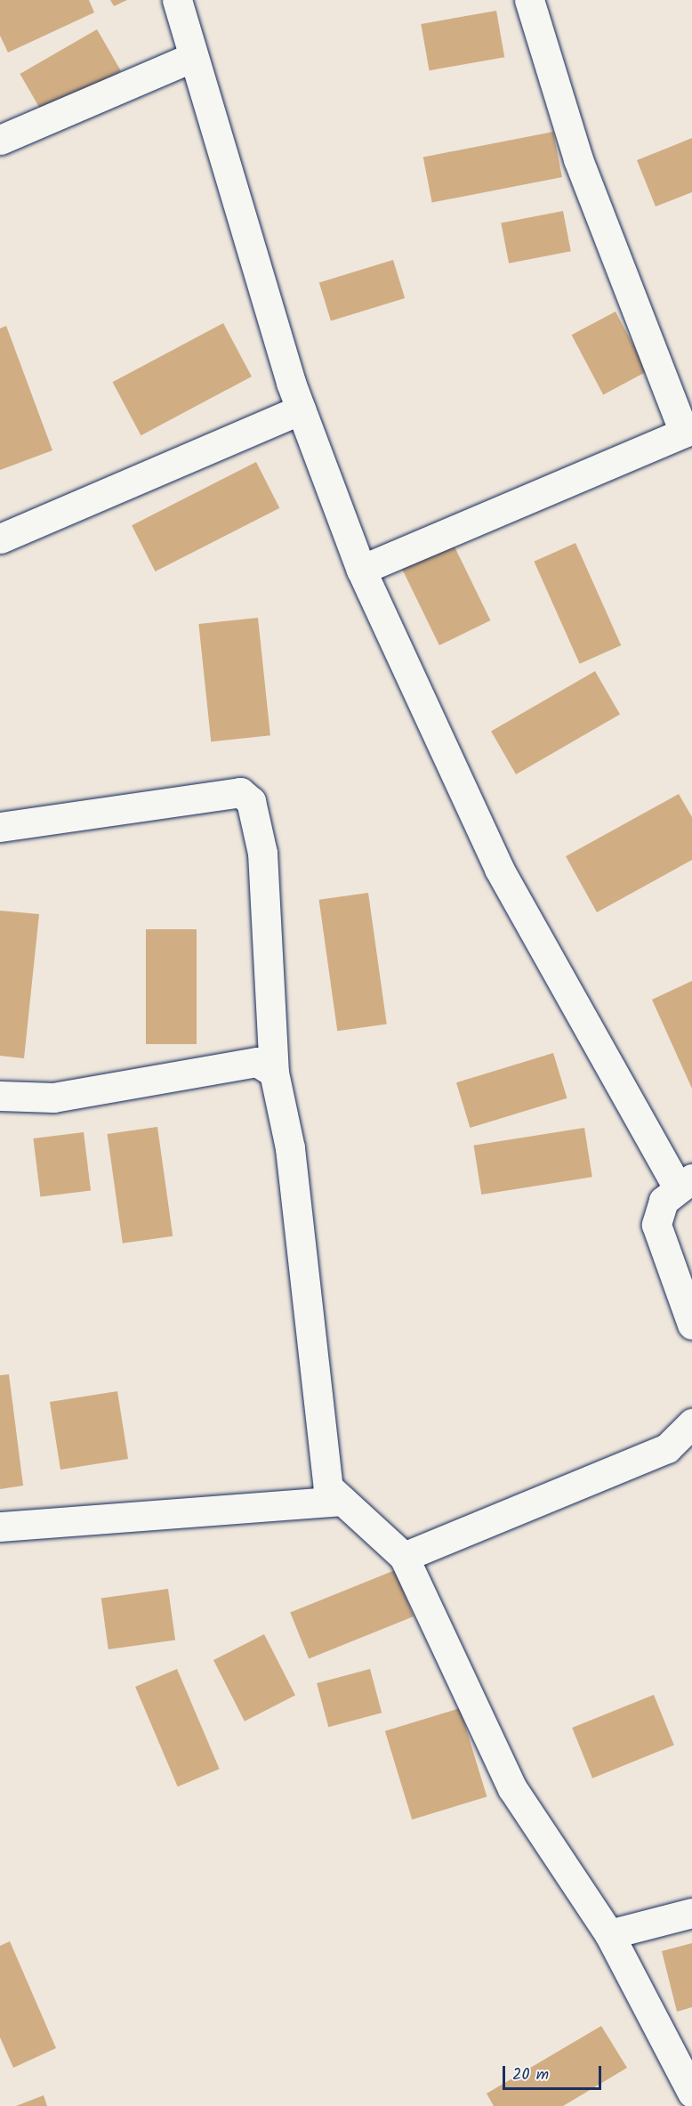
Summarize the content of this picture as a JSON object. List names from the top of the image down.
{
  "scale_bar": "20 m"
}
